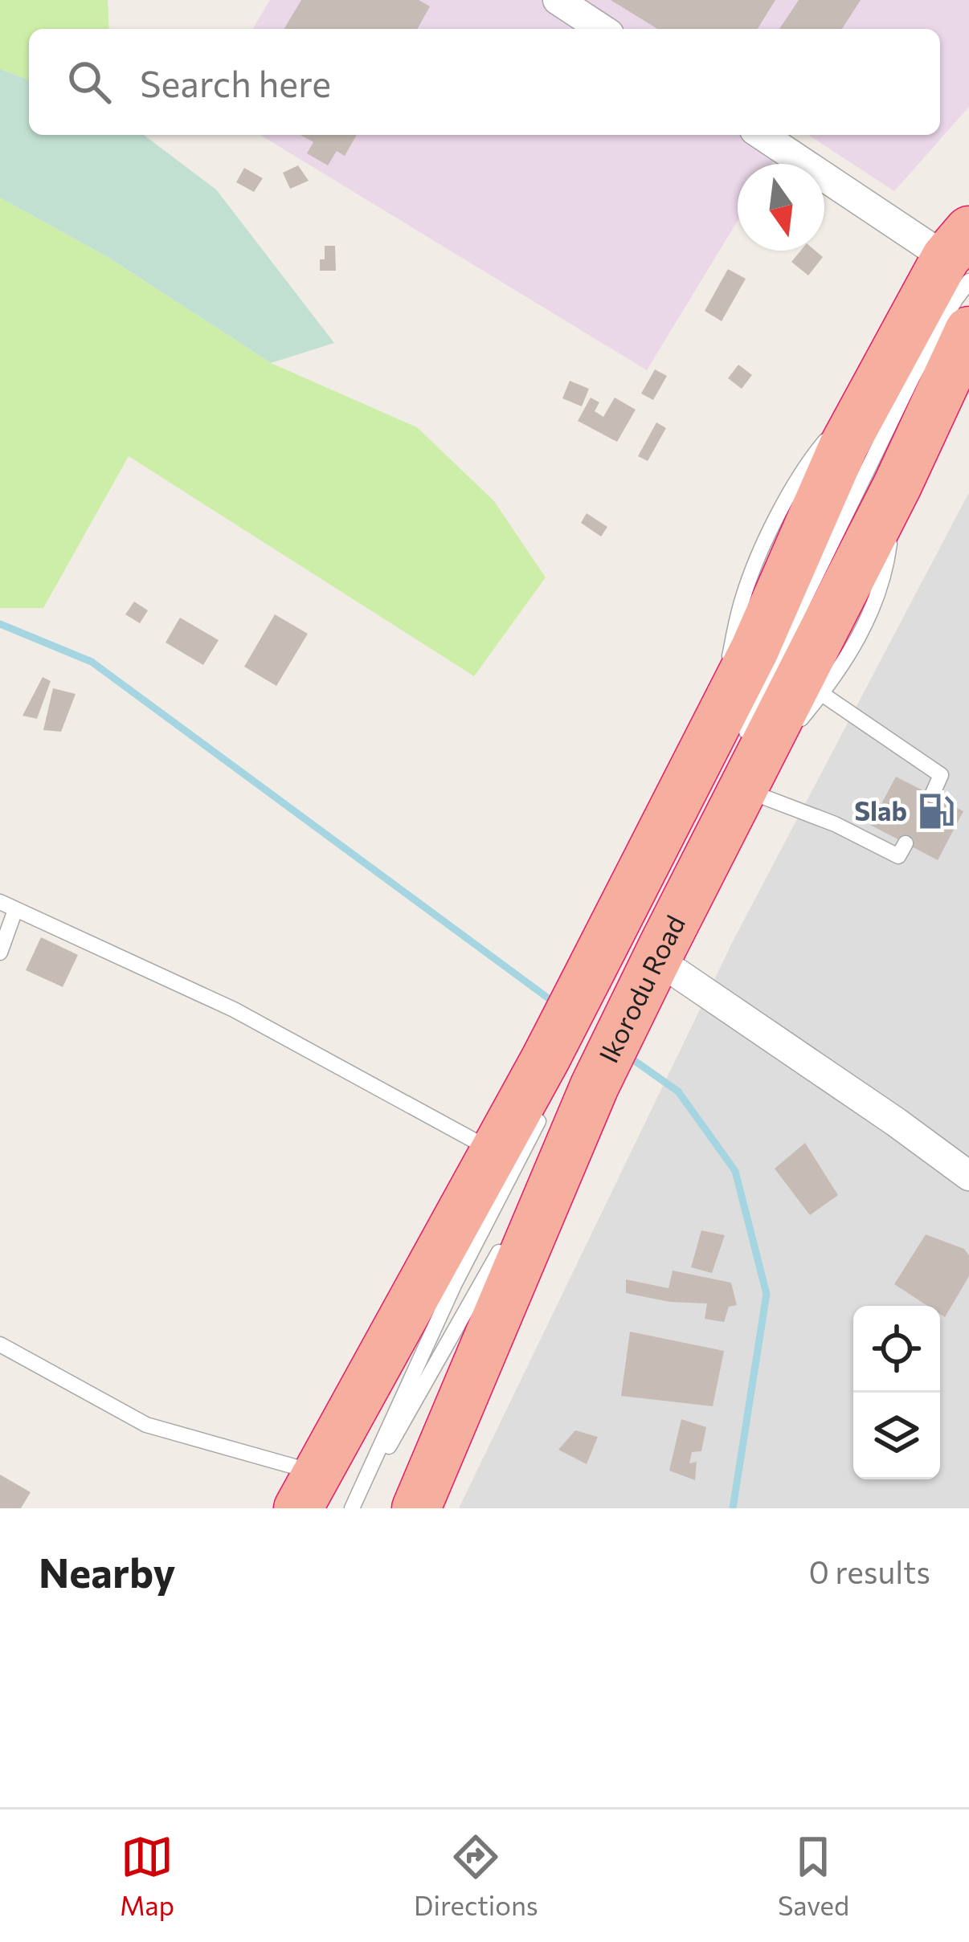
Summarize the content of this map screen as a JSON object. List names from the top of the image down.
{
  "streets": {
    "highway": ["Ikorodu Road"]
  },
  "places": {
    "fuel station": ["Slab"]
  },
  "north": "bottom",
  "page": {
    "search": "Search here",
    "heading": ["Nearby", "0 results"],
    "nav": ["Map", "Directions", "Saved"]
  }
}
